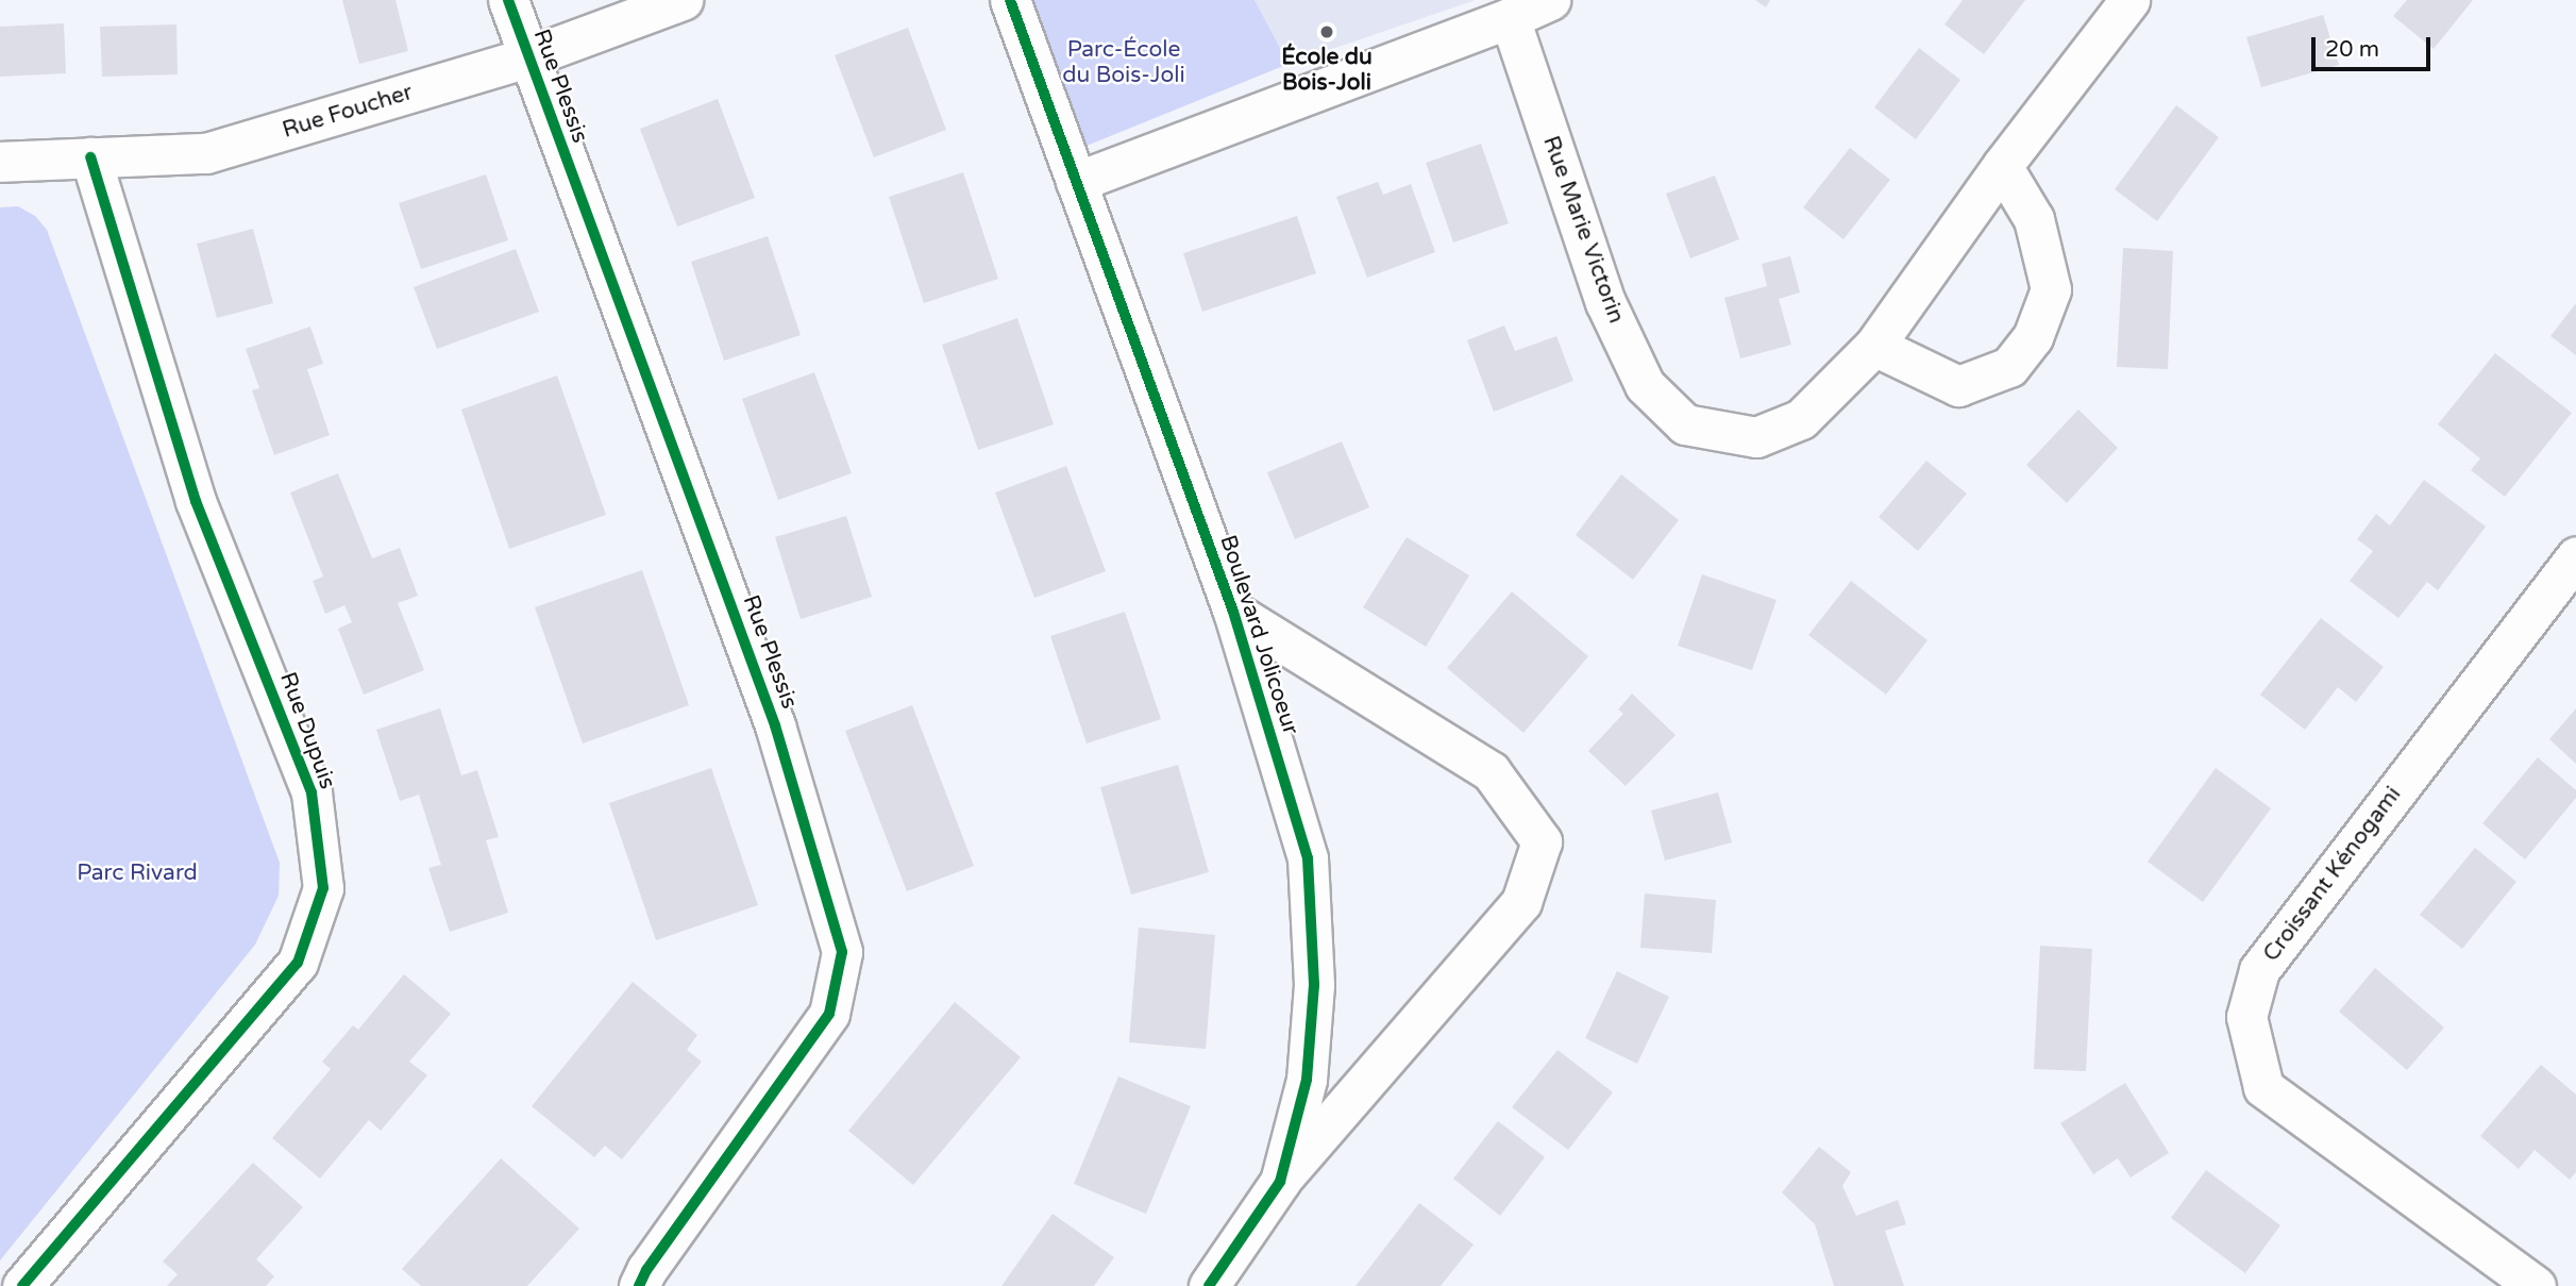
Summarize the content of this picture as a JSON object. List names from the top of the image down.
{
  "streets": {
    "street": [
      "Rue Plessis",
      "Rue Foucher",
      "Rue Marie Victorin",
      "Boulevard Jolicoeur",
      "Rue Dupuis",
      "Croissant Kénogami"
    ]
  },
  "crossings": [
    ["Rue Plessis", "Rue Foucher"],
    ["Rue Foucher", "Rue Dupuis"]
  ],
  "parks": ["Parc-École du Bois-Joli", "Parc Rivard"],
  "places": ["École du Bois-Joli"],
  "scale_bar": "20 m"
}
